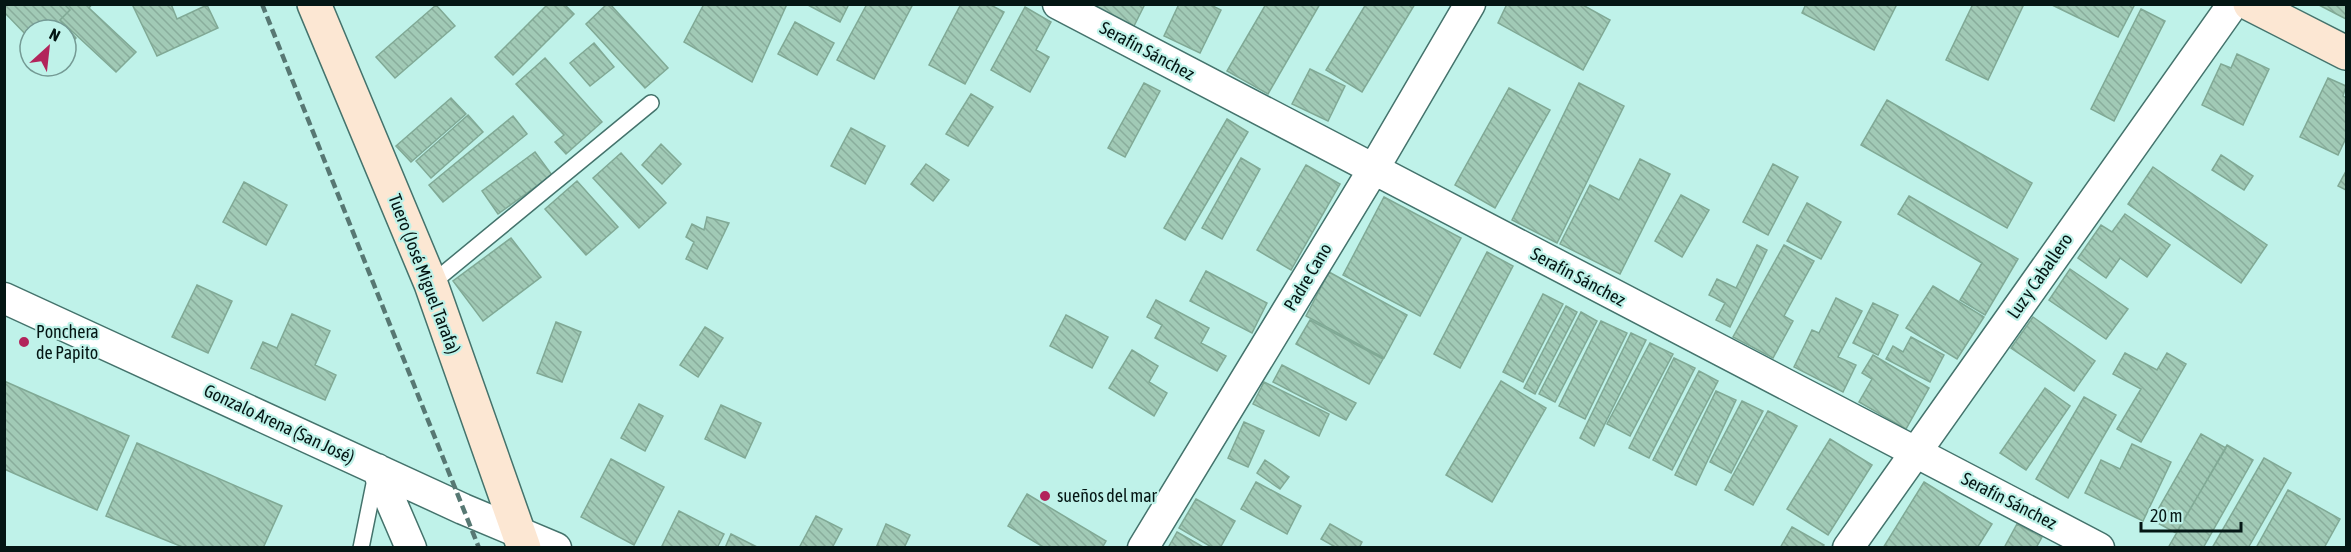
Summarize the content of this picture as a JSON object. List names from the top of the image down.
{
  "streets": {
    "main road": ["Tuero (José Miguel Tarafa)"],
    "street": [
      "Serafín Sánchez",
      "Luz y Caballero",
      "Padre Cano",
      "Gonzalo Arena (San José)"
    ]
  },
  "crossings": [
    ["Serafín Sánchez", "Luz y Caballero"],
    ["Serafín Sánchez", "Padre Cano"],
    ["Tuero (José Miguel Tarafa)", "Gonzalo Arena (San José)"]
  ],
  "places": ["Ponchera de Papito", "sueños del mar"],
  "scale_bar": "20 m",
  "north": "top right"
}
